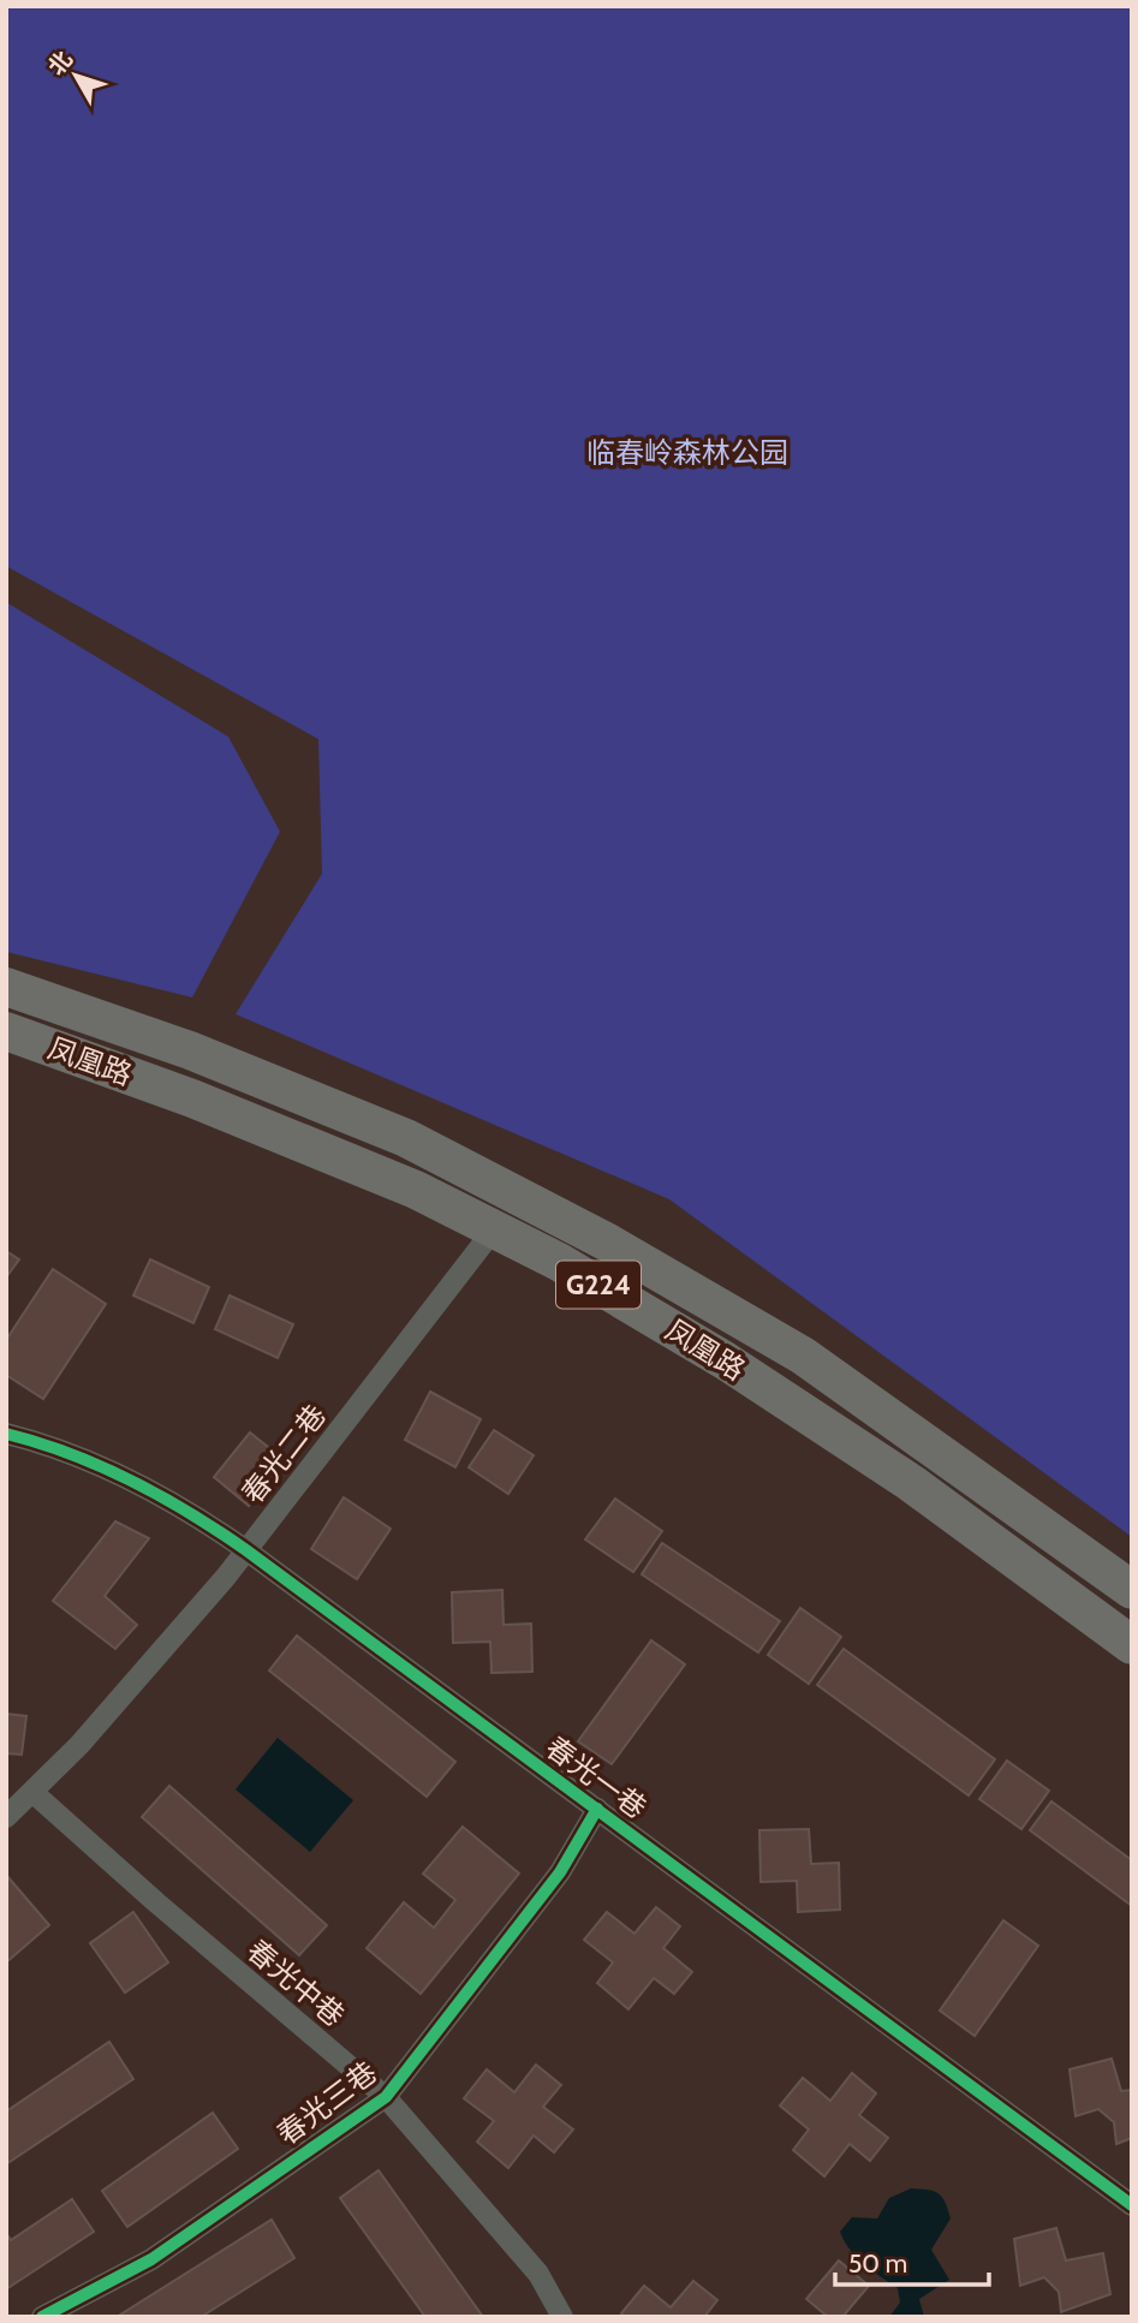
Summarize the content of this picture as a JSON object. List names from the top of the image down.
{
  "streets": {
    "highway": ["凤凰路", "G224"],
    "street": [
      "春光二巷",
      "春光一巷",
      "春光中巷",
      "春光三巷"
    ]
  },
  "crossings": [
    ["凤凰路", "春光二巷"],
    ["春光二巷", "春光一巷"],
    ["春光二巷", "春光中巷"],
    ["春光一巷", "春光三巷"],
    ["春光中巷", "春光三巷"]
  ],
  "parks": ["临春岭森林公园"],
  "scale_bar": "50 m",
  "north": "top left"
}
